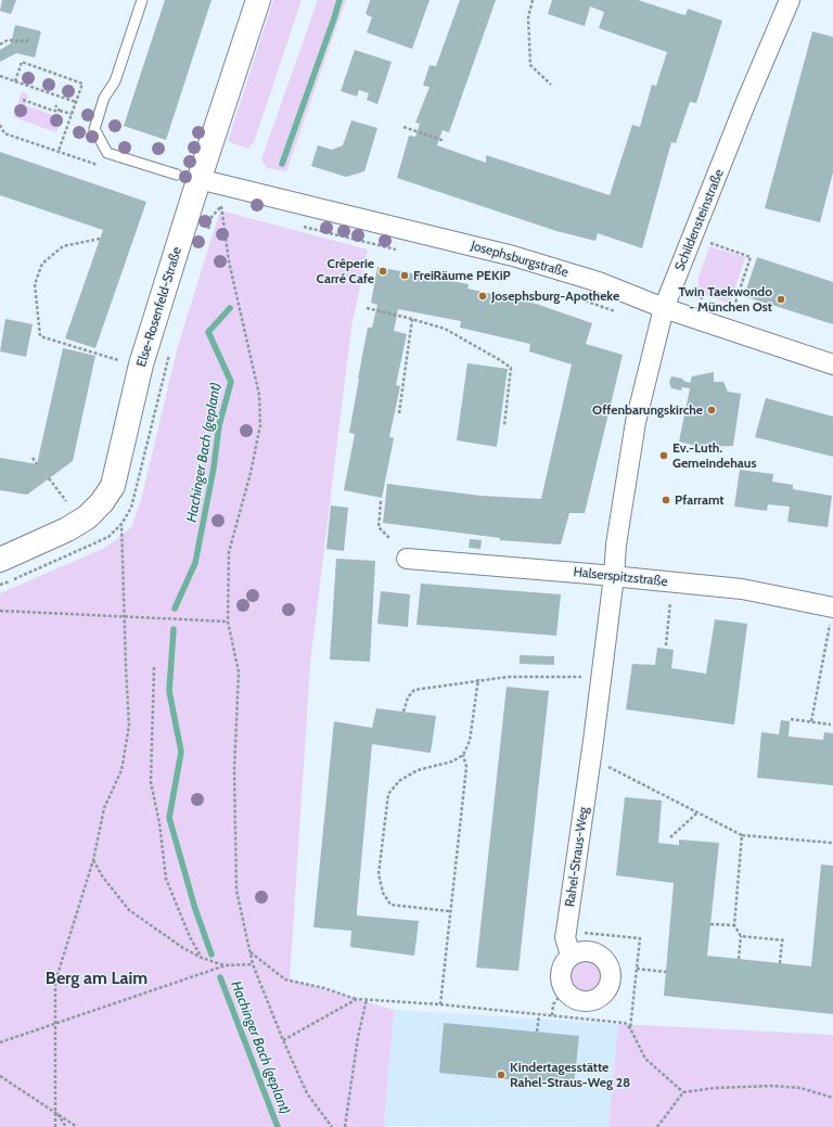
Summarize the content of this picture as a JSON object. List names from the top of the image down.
{
  "streets": {
    "street": [
      "Schildensteinstraße",
      "Josephsburgstraße",
      "Else-Rosenfeld-Straße",
      "Halserspitzstraße",
      "Rahel-Straus-Weg"
    ]
  },
  "crossings": [
    ["Schildensteinstraße", "Josephsburgstraße"],
    ["Schildensteinstraße", "Halserspitzstraße"],
    ["Schildensteinstraße", "Rahel-Straus-Weg"],
    ["Josephsburgstraße", "Else-Rosenfeld-Straße"],
    ["Halserspitzstraße", "Rahel-Straus-Weg"]
  ],
  "districts": ["Berg am Laim"],
  "water": ["Hachinger Bach (geplant)"],
  "places": [
    "Crêperie Carré Cafe",
    "FreiRäume PEKiP",
    "Josephsburg-Apotheke",
    "Twin Taekwondo - München Ost",
    "Offenbarungskirche",
    "Ev.-Luth. Gemeindehaus",
    "Pfarramt",
    "Kindertagesstätte Rahel-Straus-Weg 28"
  ]
}
